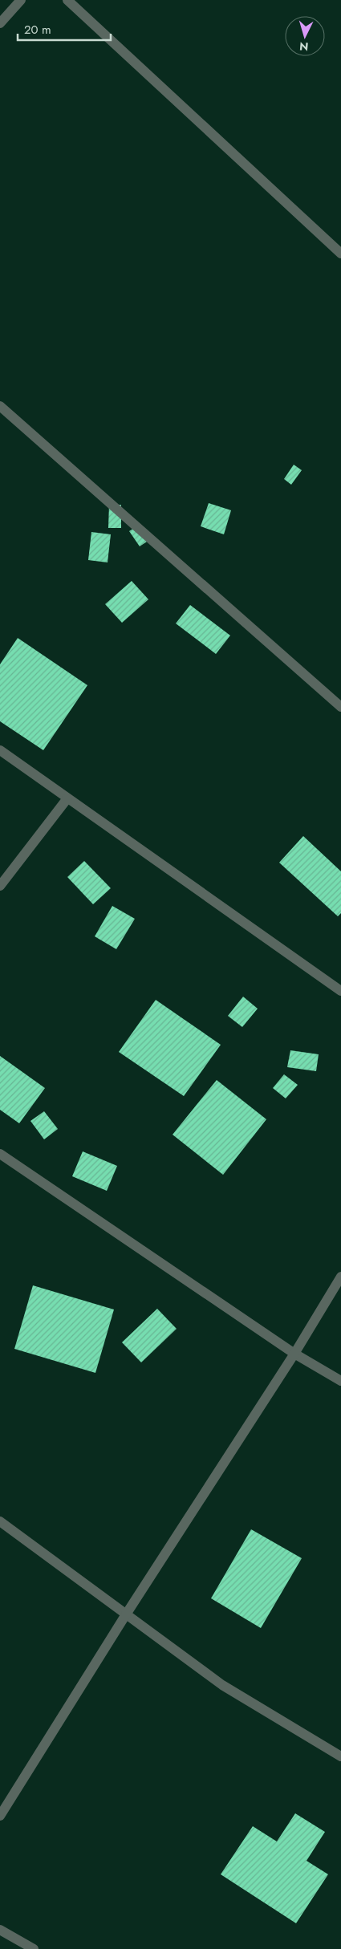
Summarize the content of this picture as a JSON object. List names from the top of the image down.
{
  "scale_bar": "20 m",
  "north": "bottom"
}
